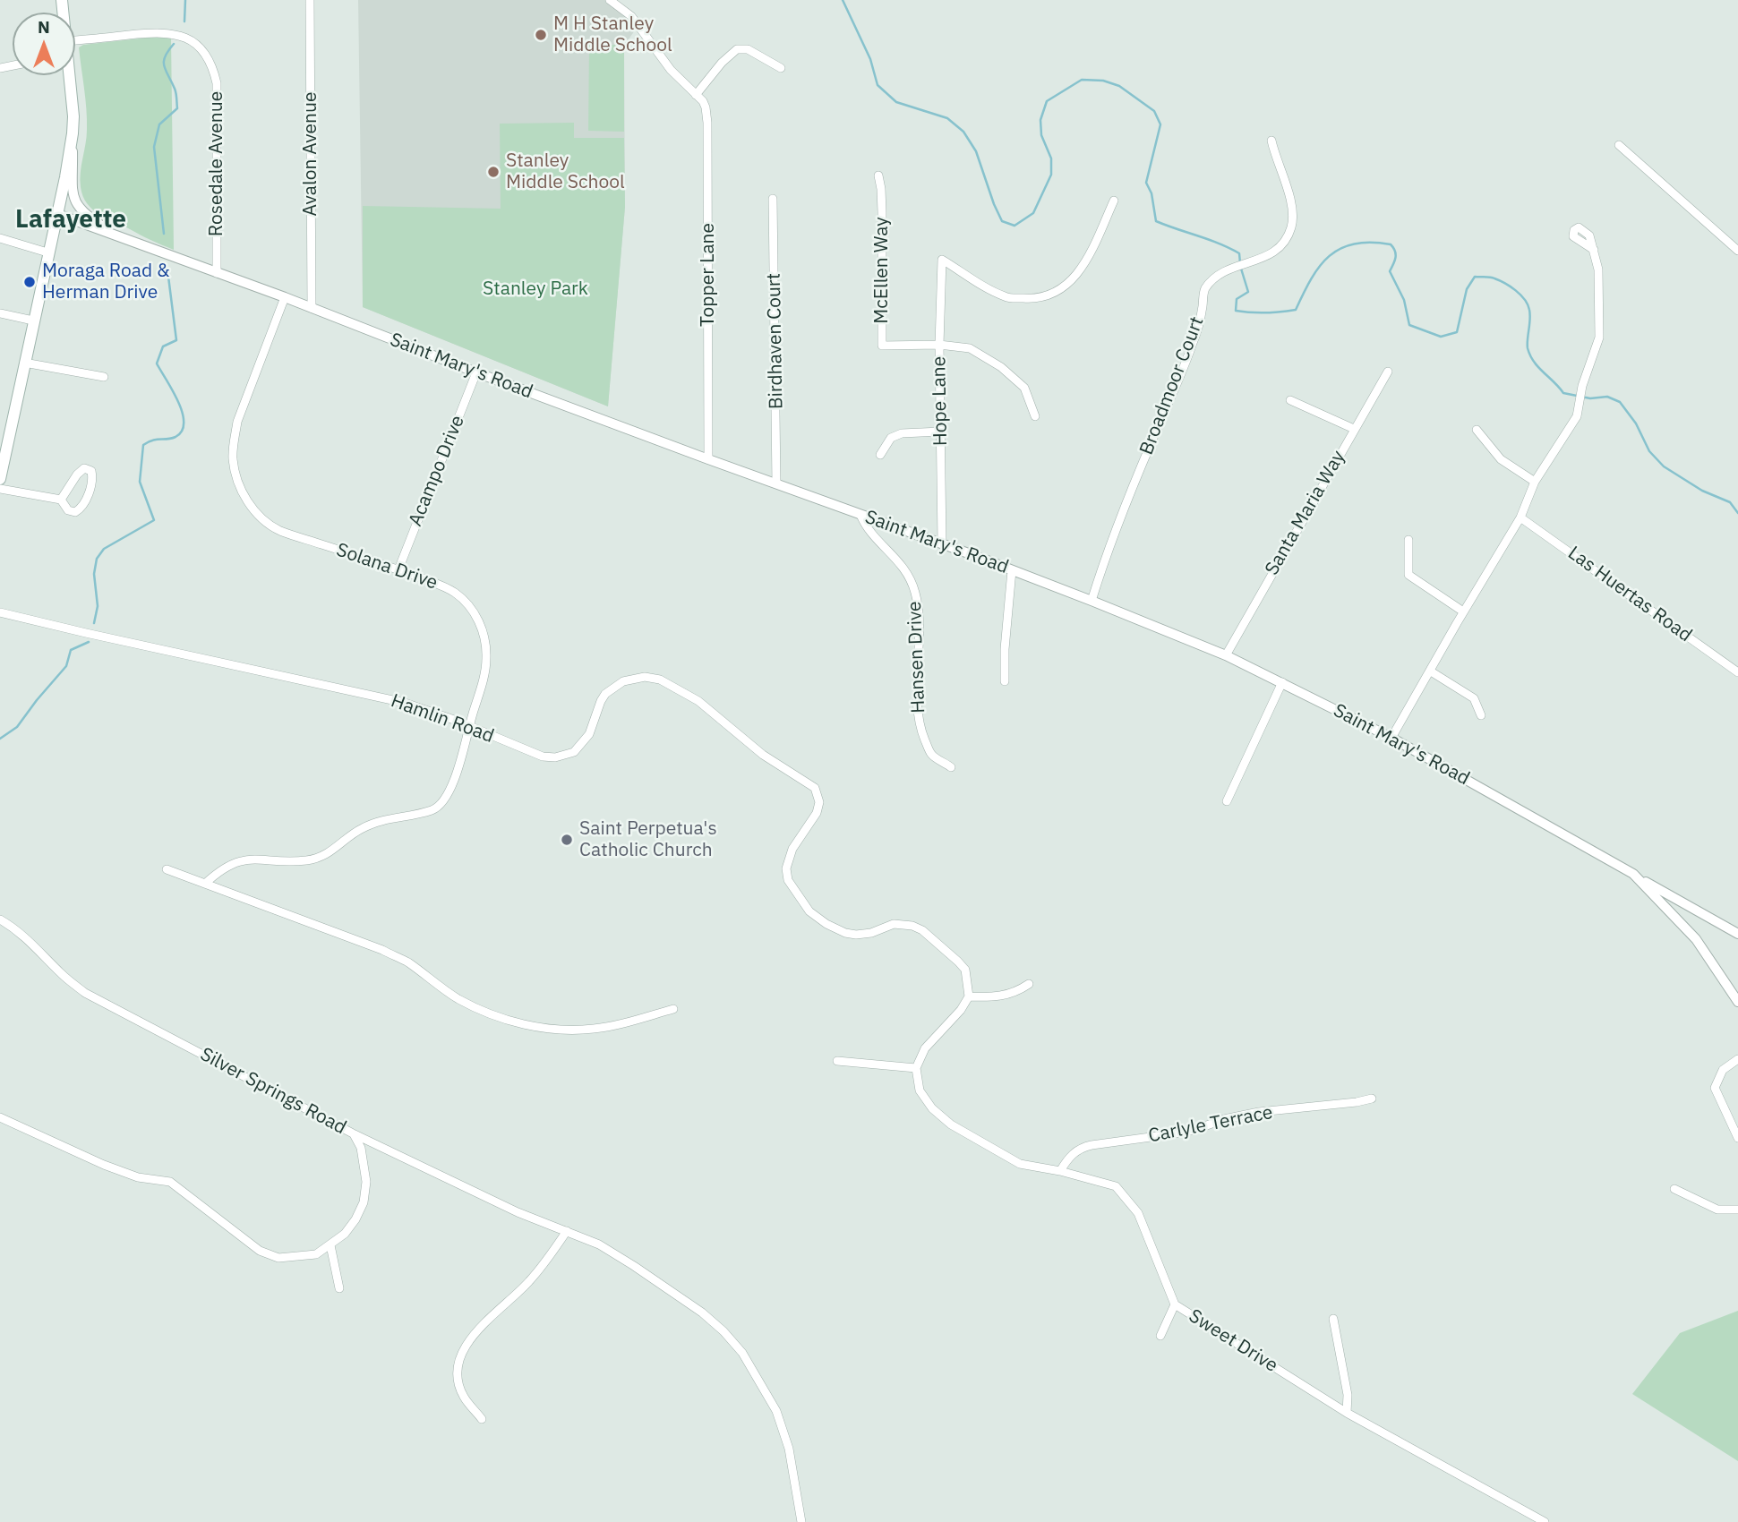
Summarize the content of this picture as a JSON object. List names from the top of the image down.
{
  "streets": {
    "street": [
      "Avalon Avenue",
      "Rosedale Avenue",
      "McEllen Way",
      "Topper Lane",
      "Birdhaven Court",
      "Saint Mary's Road",
      "Broadmoor Court",
      "Hope Lane",
      "Acampo Drive",
      "Santa Maria Way",
      "Solana Drive",
      "Las Huertas Road",
      "Hansen Drive",
      "Hamlin Road",
      "Silver Springs Road",
      "Carlyle Terrace",
      "Sweet Drive"
    ]
  },
  "crossings": [
    ["Avalon Avenue", "Saint Mary's Road"],
    ["Rosedale Avenue", "Saint Mary's Road"],
    ["McEllen Way", "Hope Lane"],
    ["Topper Lane", "Saint Mary's Road"],
    ["Birdhaven Court", "Saint Mary's Road"],
    ["Saint Mary's Road", "Broadmoor Court"],
    ["Saint Mary's Road", "Hope Lane"],
    ["Saint Mary's Road", "Acampo Drive"],
    ["Saint Mary's Road", "Santa Maria Way"],
    ["Saint Mary's Road", "Solana Drive"],
    ["Saint Mary's Road", "Hansen Drive"],
    ["Acampo Drive", "Solana Drive"],
    ["Solana Drive", "Hamlin Road"],
    ["Carlyle Terrace", "Sweet Drive"]
  ],
  "districts": ["Lafayette"],
  "parks": ["Stanley Park"],
  "places": [
    "M H Stanley Middle School",
    "Stanley Middle School",
    "Moraga Road & Herman Drive",
    "Saint Perpetua's Catholic Church"
  ],
  "north": "top"
}
